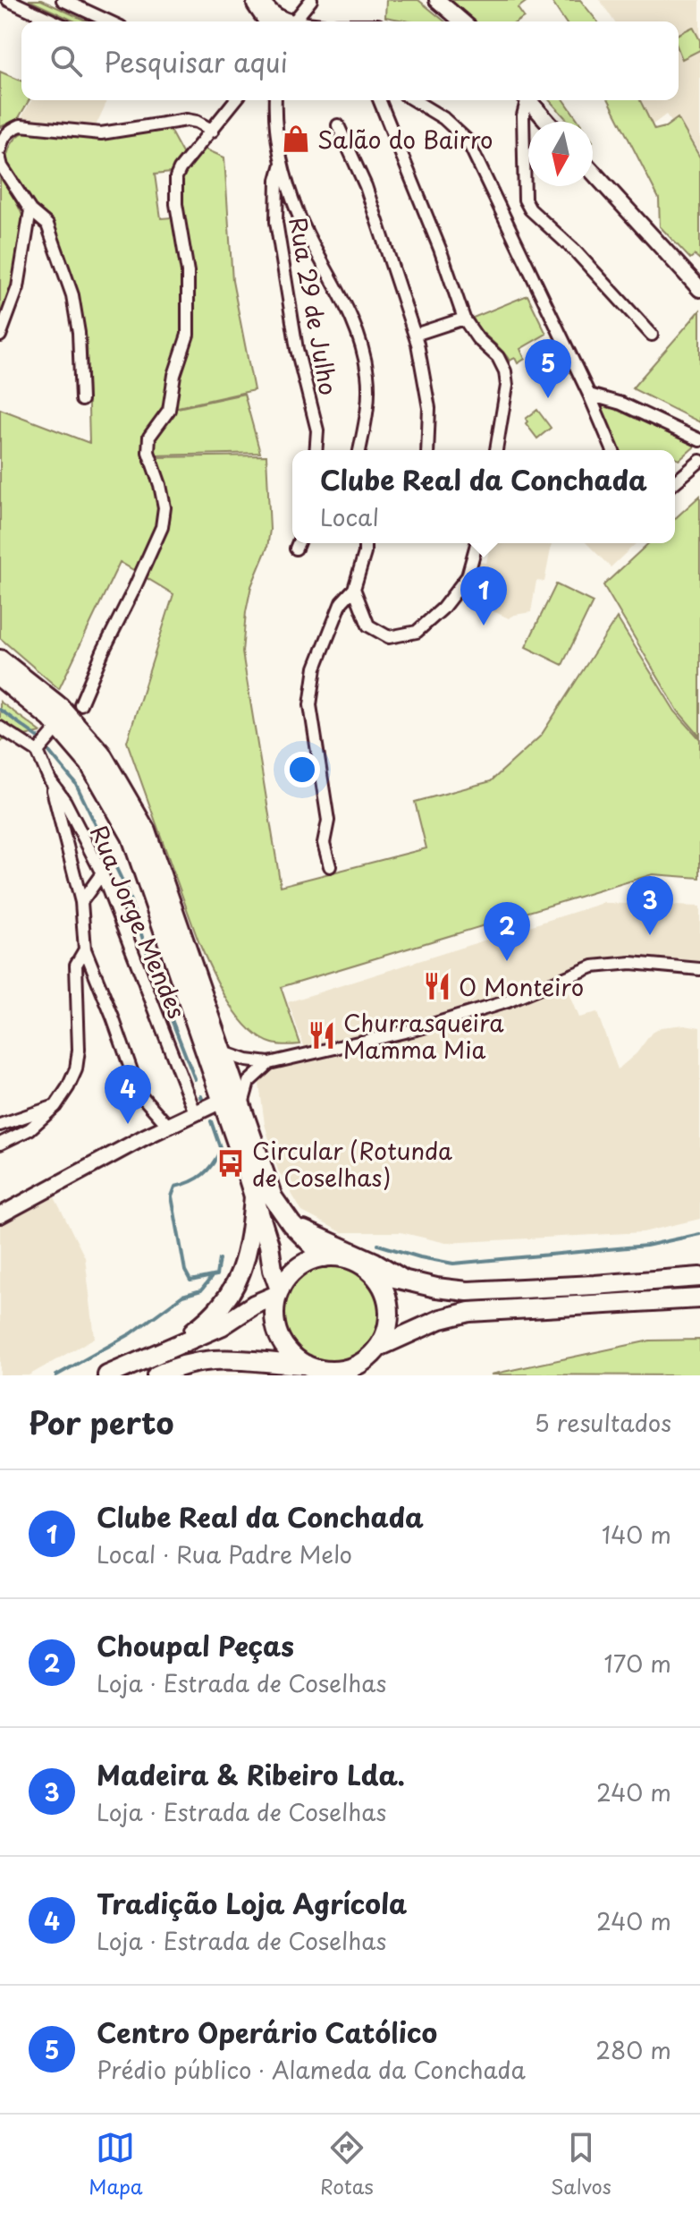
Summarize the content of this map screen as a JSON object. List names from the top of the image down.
{
  "streets": {
    "street": ["Rua 29 de Julho", "Rua Jorge Mendes"]
  },
  "places": {
    "shop": ["Salão do Bairro"],
    "restaurant": ["O Monteiro", "Churrasqueira Mamma Mia"],
    "bus stop": ["Circular (Rotunda de Coselhas)"]
  },
  "north": "bottom",
  "page": {
    "search": "Pesquisar aqui",
    "pins": [
      "5",
      "1",
      "3",
      "2",
      "4"
    ],
    "popup": ["Clube Real da Conchada", "Local"],
    "heading": ["Por perto", "5 resultados"],
    "list": [
      {
        "mark": "1",
        "name": "Clube Real da Conchada",
        "note": "Local · Rua Padre Melo",
        "value": "140 m"
      },
      {
        "mark": "2",
        "name": "Choupal Peças",
        "note": "Loja · Estrada de Coselhas",
        "value": "170 m"
      },
      {
        "mark": "3",
        "name": "Madeira & Ribeiro Lda.",
        "note": "Loja · Estrada de Coselhas",
        "value": "240 m"
      },
      {
        "mark": "4",
        "name": "Tradição Loja Agrícola",
        "note": "Loja · Estrada de Coselhas",
        "value": "240 m"
      },
      {
        "mark": "5",
        "name": "Centro Operário Católico",
        "note": "Prédio público · Alameda da Conchada",
        "value": "280 m"
      }
    ],
    "nav": ["Mapa", "Rotas", "Salvos"]
  }
}
